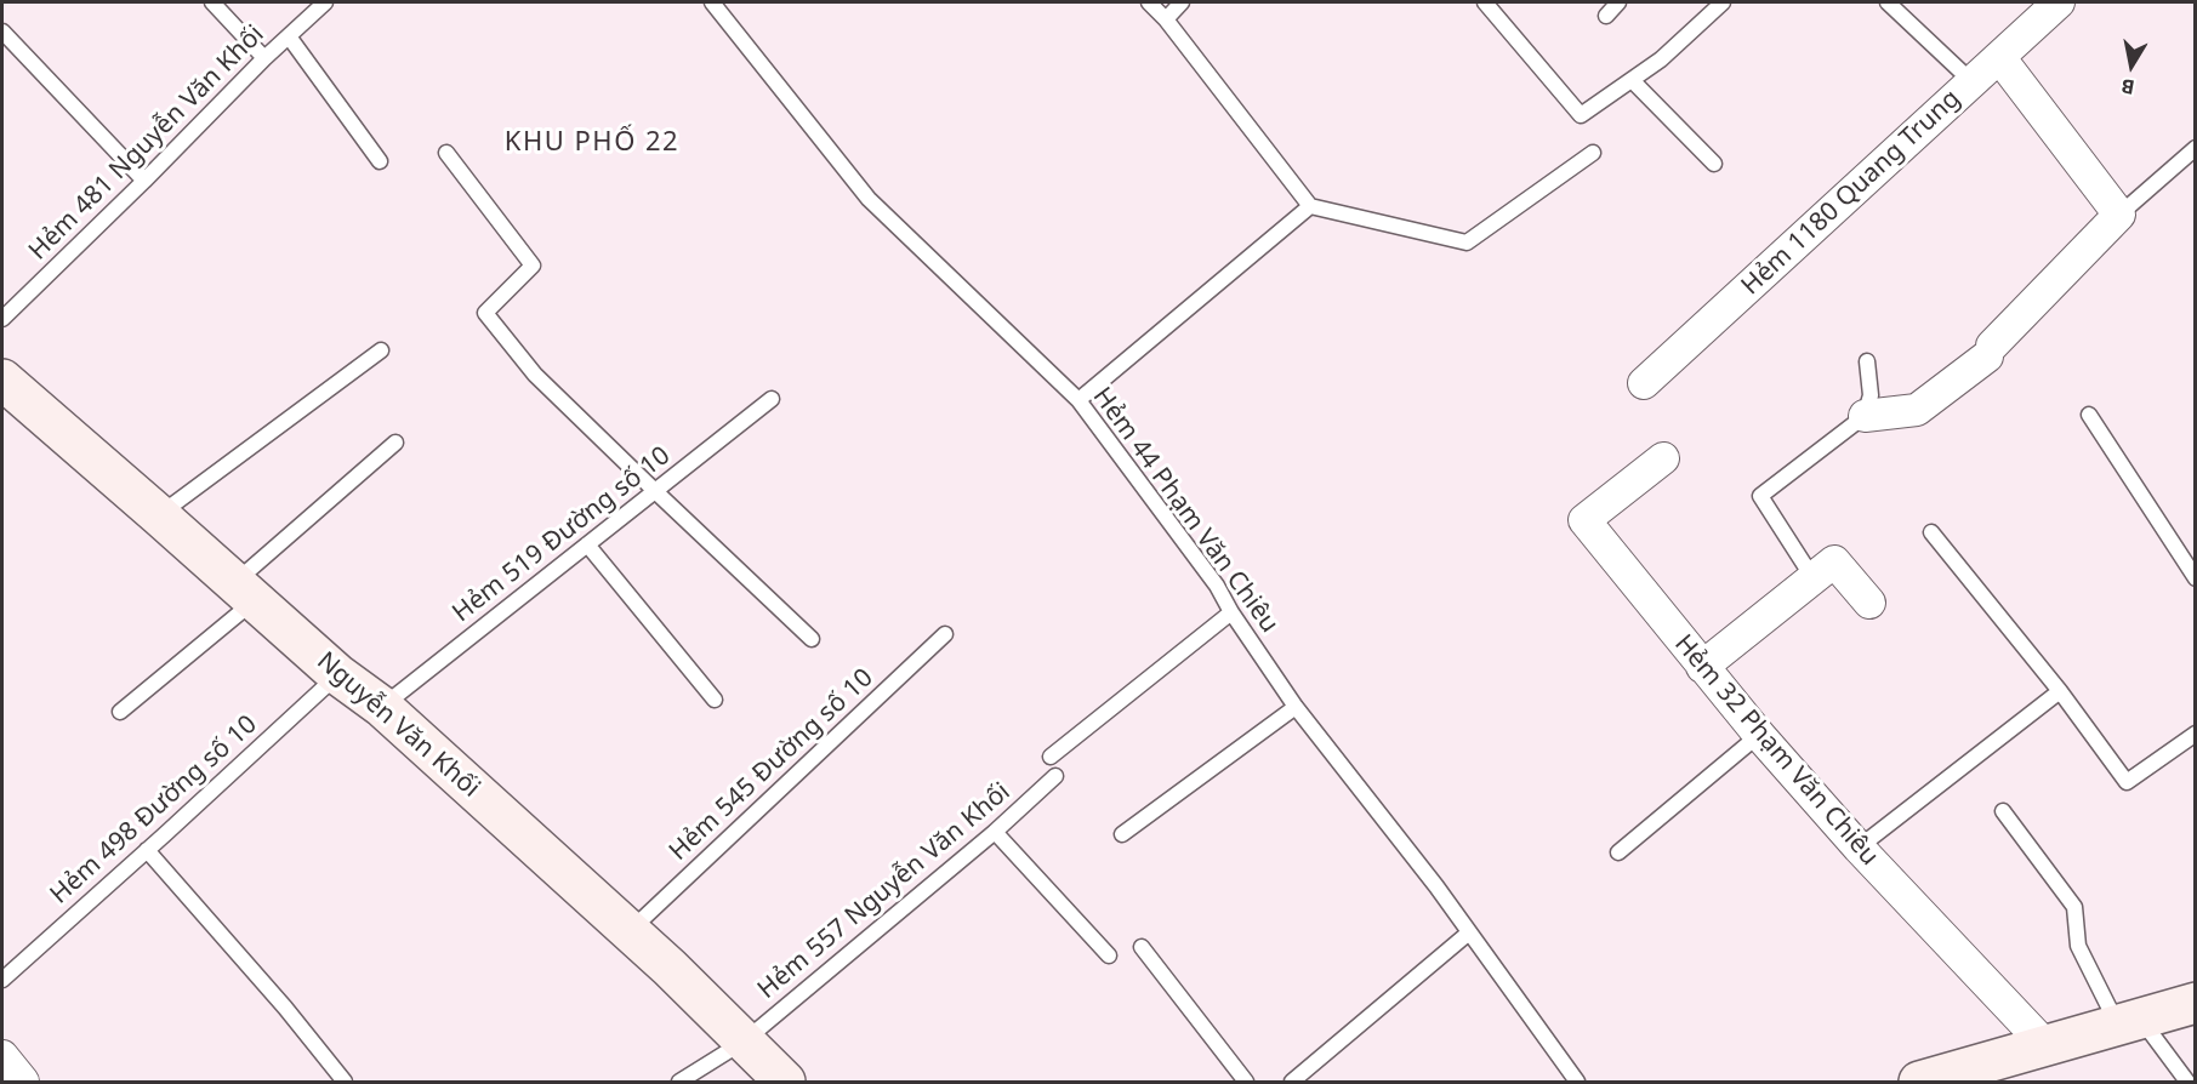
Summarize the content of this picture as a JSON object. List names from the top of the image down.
{
  "streets": {
    "street": ["Hẻm 1180 Quang Trung", "Nguyễn Văn Khối", "Hẻm 32 Phạm Văn Chiêu"],
    "lane": [
      "Hẻm 481 Nguyễn Văn Khối",
      "Hẻm 44 Phạm Văn Chiêu",
      "Hẻm 519 Đường số 10",
      "Hẻm 545 Đường số 10",
      "Hẻm 498 Đường số 10",
      "Hẻm 557 Nguyễn Văn Khối"
    ]
  },
  "crossings": [
    ["Hẻm 519 Đường số 10", "Nguyễn Văn Khối"],
    ["Nguyễn Văn Khối", "Hẻm 545 Đường số 10"],
    ["Nguyễn Văn Khối", "Hẻm 498 Đường số 10"],
    ["Nguyễn Văn Khối", "Hẻm 557 Nguyễn Văn Khối"]
  ],
  "districts": ["KHU PHỐ 22"],
  "north": "bottom"
}
